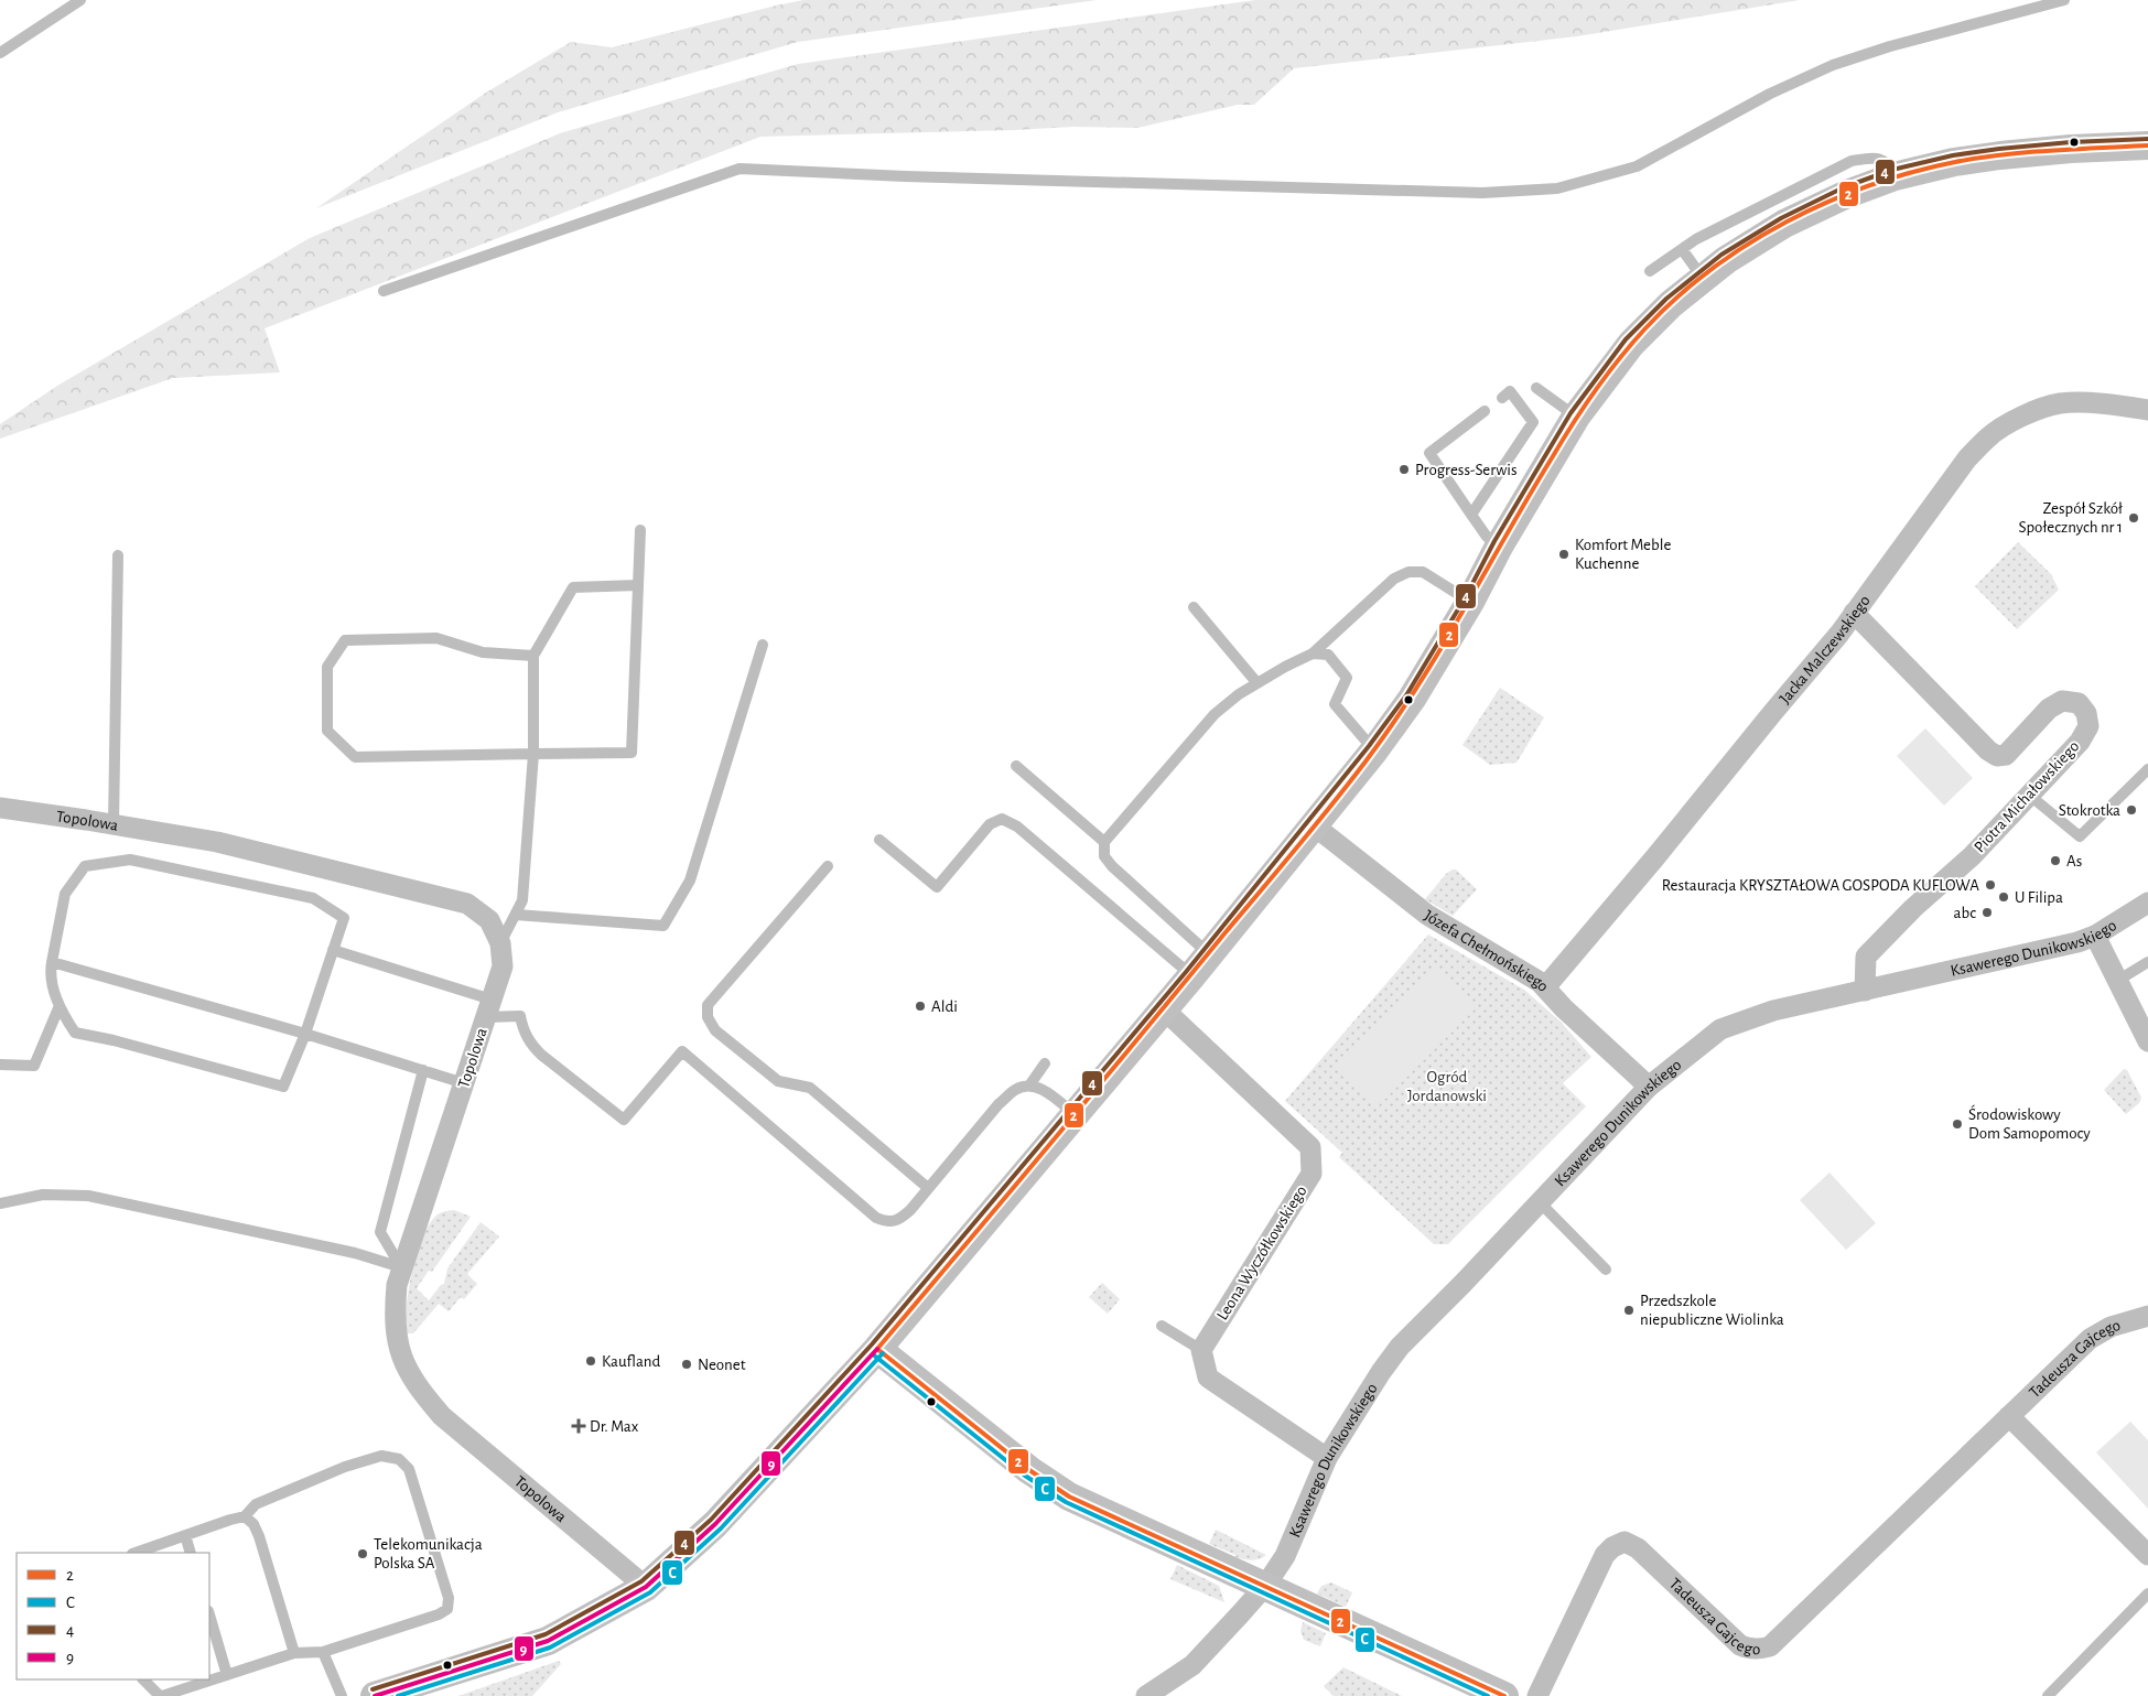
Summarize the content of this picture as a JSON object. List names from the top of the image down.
{
  "streets": {
    "street": [
      "Jacka Malczewskiego",
      "Piotra Michałowskiego",
      "Topolowa",
      "Ksawerego Dunikowskiego",
      "Józefa Chełmońskiego",
      "Leona Wyczółkowskiego",
      "Tadeusza Gajcego"
    ]
  },
  "crossings": [
    ["Jacka Malczewskiego", "Piotra Michałowskiego"],
    ["Jacka Malczewskiego", "Józefa Chełmońskiego"],
    ["Piotra Michałowskiego", "Ksawerego Dunikowskiego"],
    ["Ksawerego Dunikowskiego", "Józefa Chełmońskiego"]
  ],
  "parks": ["Ogród Jordanowski"],
  "places": {
    "other": [
      "Progress-Serwis",
      "Zespół Szkół Społecznych nr 1",
      "Komfort Meble Kuchenne",
      "Stokrotka",
      "As",
      "Restauracja KRYSZTAŁOWA GOSPODA KUFLOWA",
      "U Filipa",
      "abc",
      "Aldi",
      "Środowiskowy Dom Samopomocy",
      "Przedszkole niepubliczne Wiolinka",
      "Kaufland",
      "Neonet",
      "Telekomunikacja Polska SA"
    ],
    "health": ["Dr. Max"]
  },
  "lines": [
    "transit line 4",
    "transit line 2",
    "transit line 9",
    "transit line C"
  ],
  "legend": [
    "2",
    "C",
    "4",
    "9"
  ]
}
